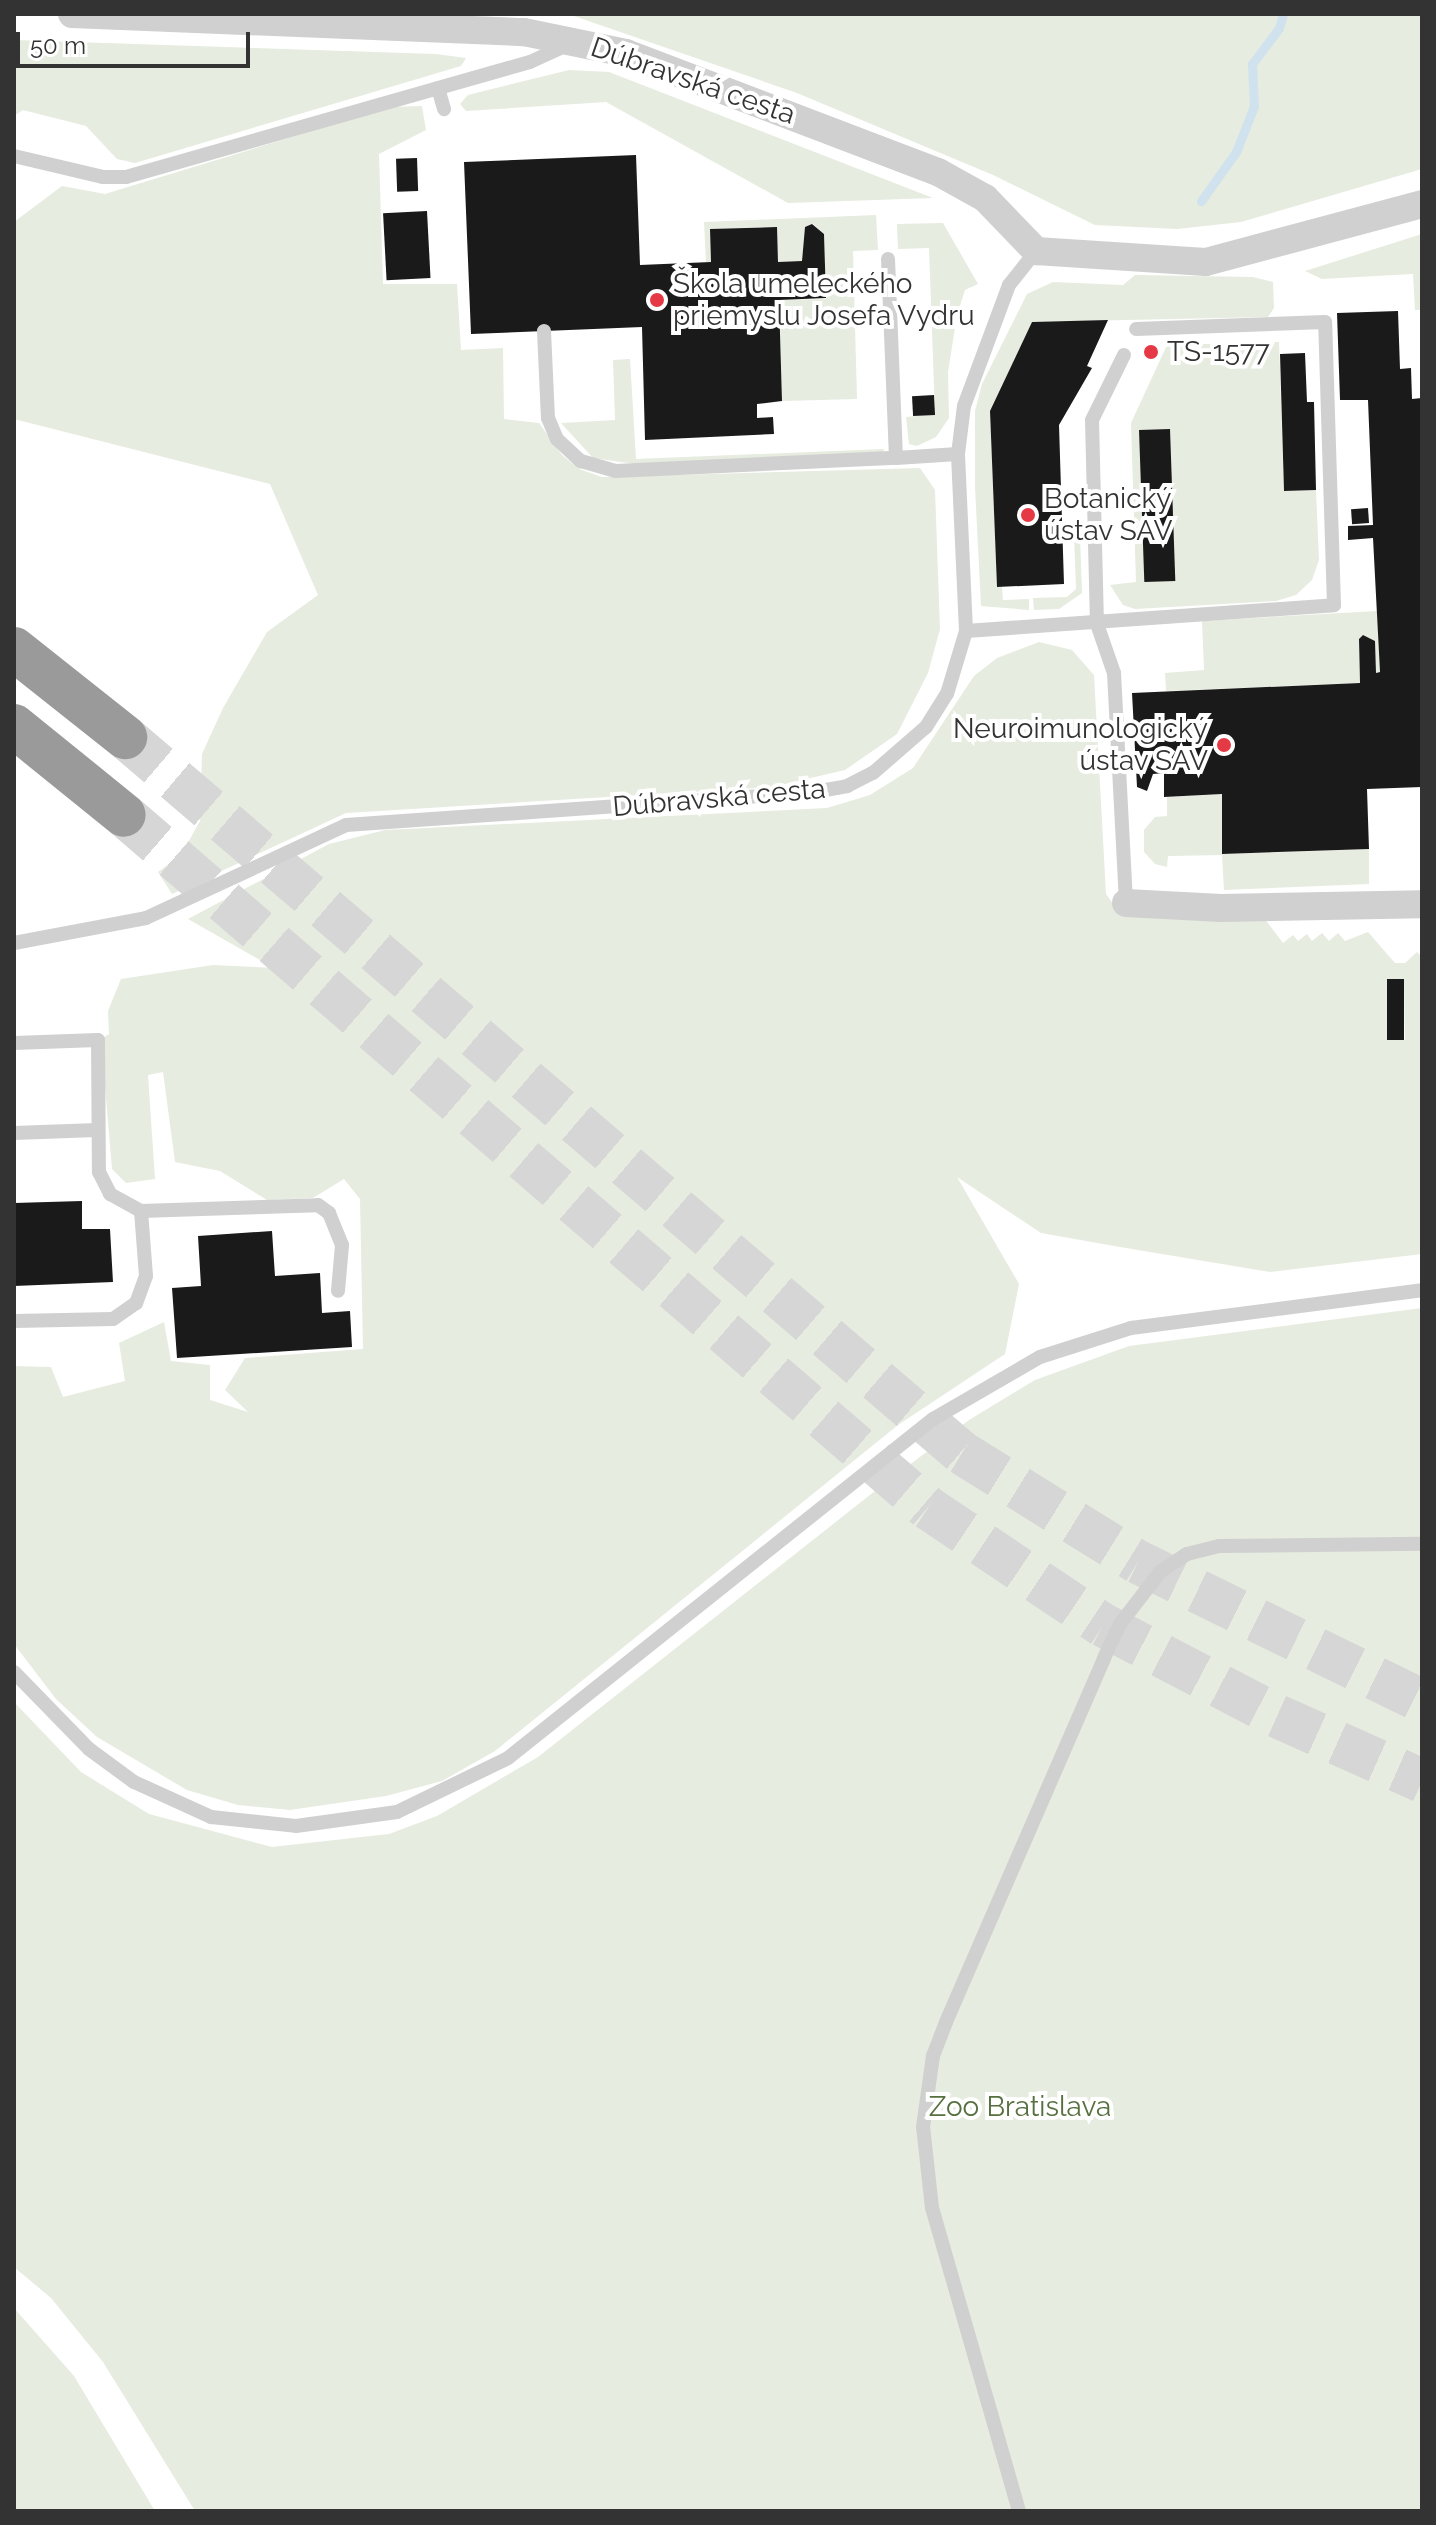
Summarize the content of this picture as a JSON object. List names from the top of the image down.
{
  "streets": {
    "street": ["Dúbravská cesta"]
  },
  "parks": ["Zoo Bratislava"],
  "places": [
    "Škola umeleckého priemyslu Josefa Vydru",
    "TS-1577",
    "Botanický ústav SAV",
    "Neuroimunologický ústav SAV"
  ],
  "scale_bar": "50 m"
}
